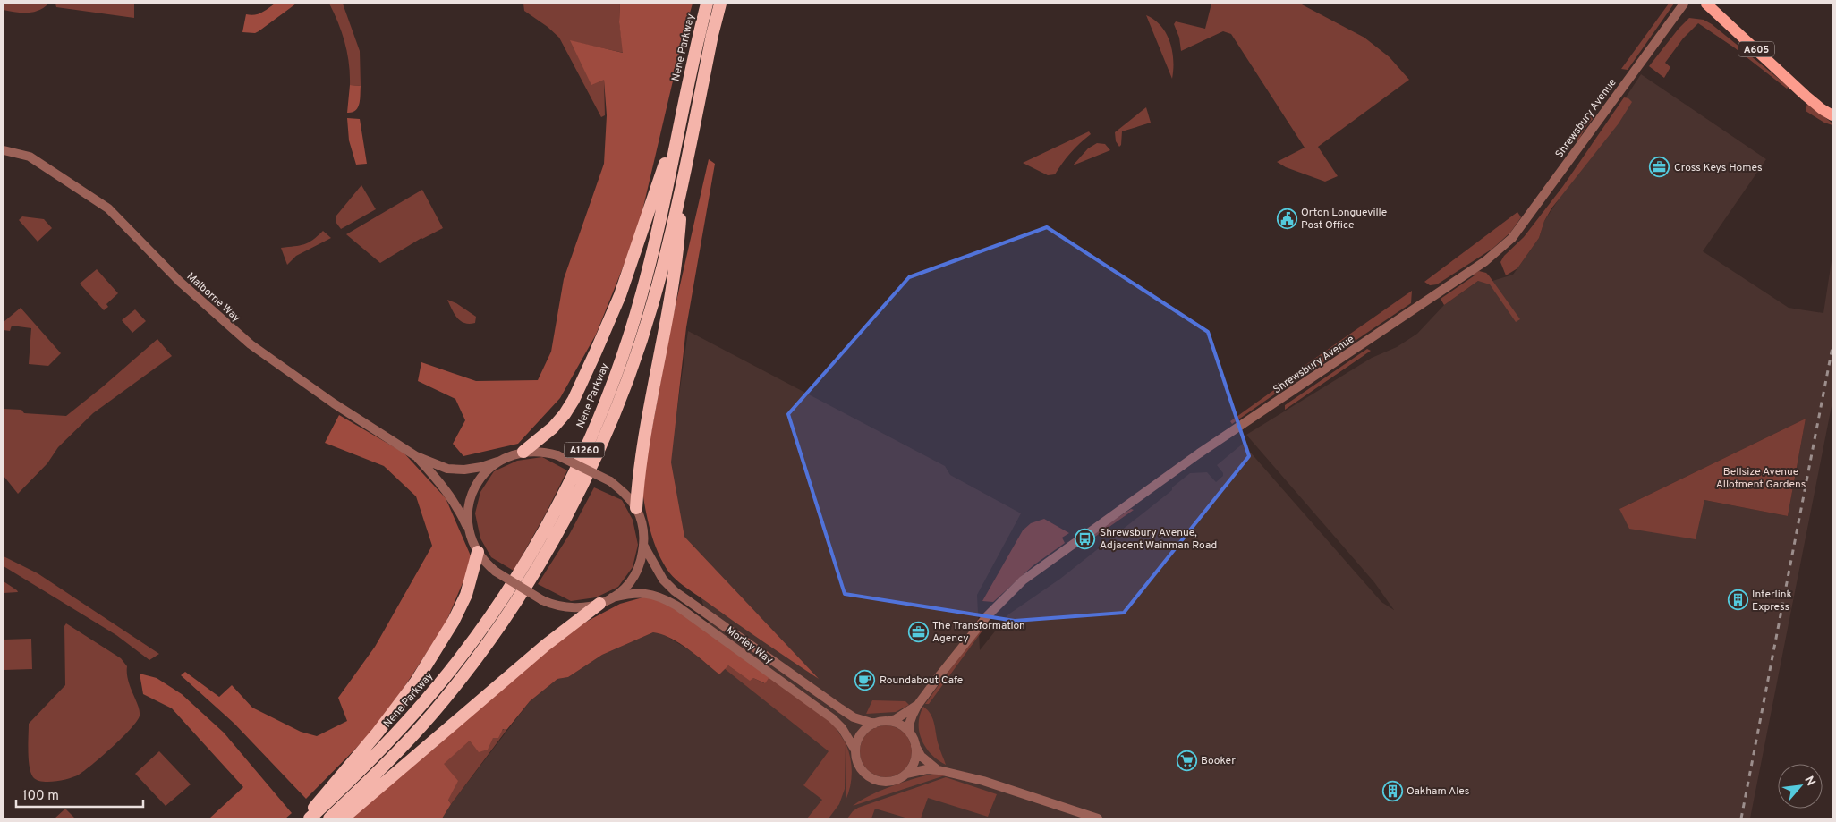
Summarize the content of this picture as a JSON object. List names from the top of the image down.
{
  "streets": {
    "highway": ["Nene Parkway", "A1260"],
    "main road": ["A605"],
    "street": ["Shrewsbury Avenue", "Malborne Way", "Morley Way"]
  },
  "crossings": [
    ["Shrewsbury Avenue", "Morley Way"],
    ["Malborne Way", "Morley Way"]
  ],
  "parks": ["Bellsize Avenue Allotment Gardens"],
  "places": {
    "office": ["Cross Keys Homes", "The Transformation Agency"],
    "public building": ["Orton Longueville Post Office"],
    "bus stop": ["Shrewsbury Avenue, Adjacent Wainman Road"],
    "building": ["Interlink Express", "Oakham Ales"],
    "cafe": ["Roundabout Cafe"],
    "supermarket": ["Booker"]
  },
  "scale_bar": "100 m",
  "north": "top right"
}
